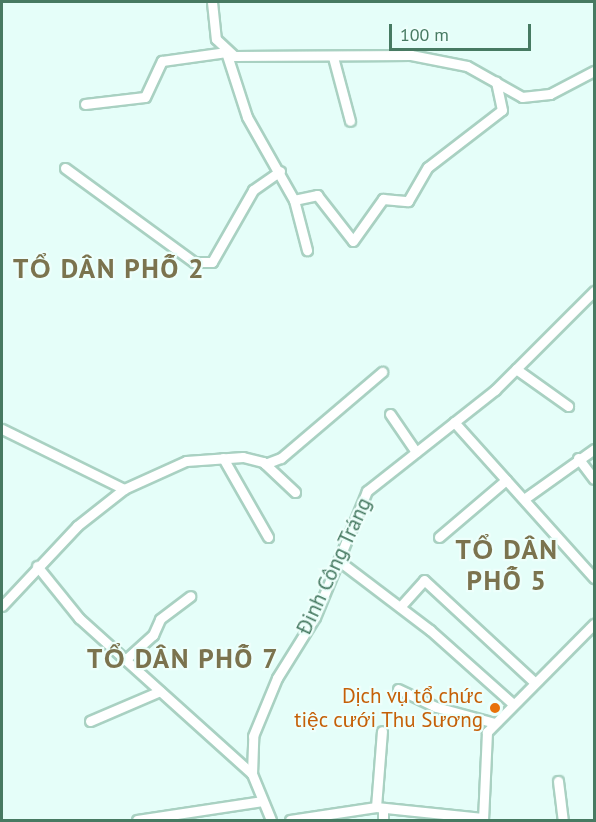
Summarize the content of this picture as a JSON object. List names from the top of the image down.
{
  "streets": {
    "street": ["Đinh Công Tráng"]
  },
  "districts": ["TỔ DÂN PHỐ 2", "TỔ DÂN PHỐ 5", "TỔ DÂN PHỐ 7"],
  "places": ["Dịch vụ tổ chức tiệc cưới Thu Sương"],
  "scale_bar": "100 m"
}
